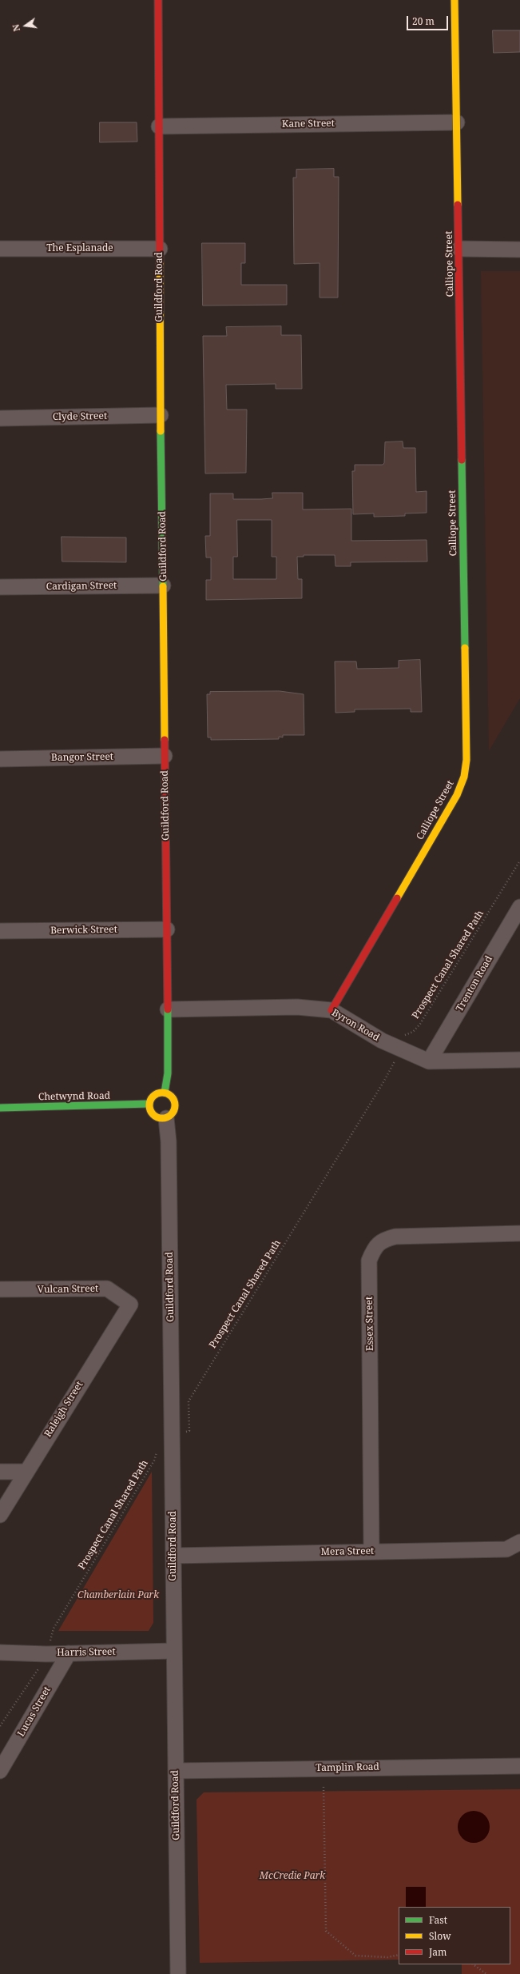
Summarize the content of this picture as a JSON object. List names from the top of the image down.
{
  "streets": {
    "street": [
      "Kane Street",
      "The Esplanade",
      "Calliope Street",
      "Guildford Road",
      "Clyde Street",
      "Cardigan Street",
      "Bangor Street",
      "Berwick Street",
      "Trenton Road",
      "Byron Road",
      "Chetwynd Road",
      "Vulcan Street",
      "Essex Street",
      "Raleigh Street",
      "Mera Street",
      "Harris Street",
      "Lucas Street",
      "Tamplin Road"
    ],
    "path": ["Prospect Canal Shared Path"]
  },
  "crossings": [
    ["Kane Street", "Calliope Street"],
    ["Kane Street", "Guildford Road"],
    ["The Esplanade", "Guildford Road"],
    ["Calliope Street", "Byron Road"],
    ["Guildford Road", "Clyde Street"],
    ["Guildford Road", "Cardigan Street"],
    ["Guildford Road", "Bangor Street"],
    ["Guildford Road", "Berwick Street"],
    ["Guildford Road", "Prospect Canal Shared Path"],
    ["Guildford Road", "Byron Road"],
    ["Guildford Road", "Chetwynd Road"],
    ["Guildford Road", "Mera Street"],
    ["Guildford Road", "Harris Street"],
    ["Guildford Road", "Tamplin Road"],
    ["Prospect Canal Shared Path", "Byron Road"],
    ["Prospect Canal Shared Path", "Harris Street"],
    ["Trenton Road", "Byron Road"],
    ["Vulcan Street", "Raleigh Street"],
    ["Essex Street", "Mera Street"],
    ["Harris Street", "Lucas Street"]
  ],
  "parks": ["Chamberlain Park", "McCredie Park"],
  "legend": ["Fast", "Slow", "Jam"],
  "scale_bar": "20 m",
  "north": "left"
}
